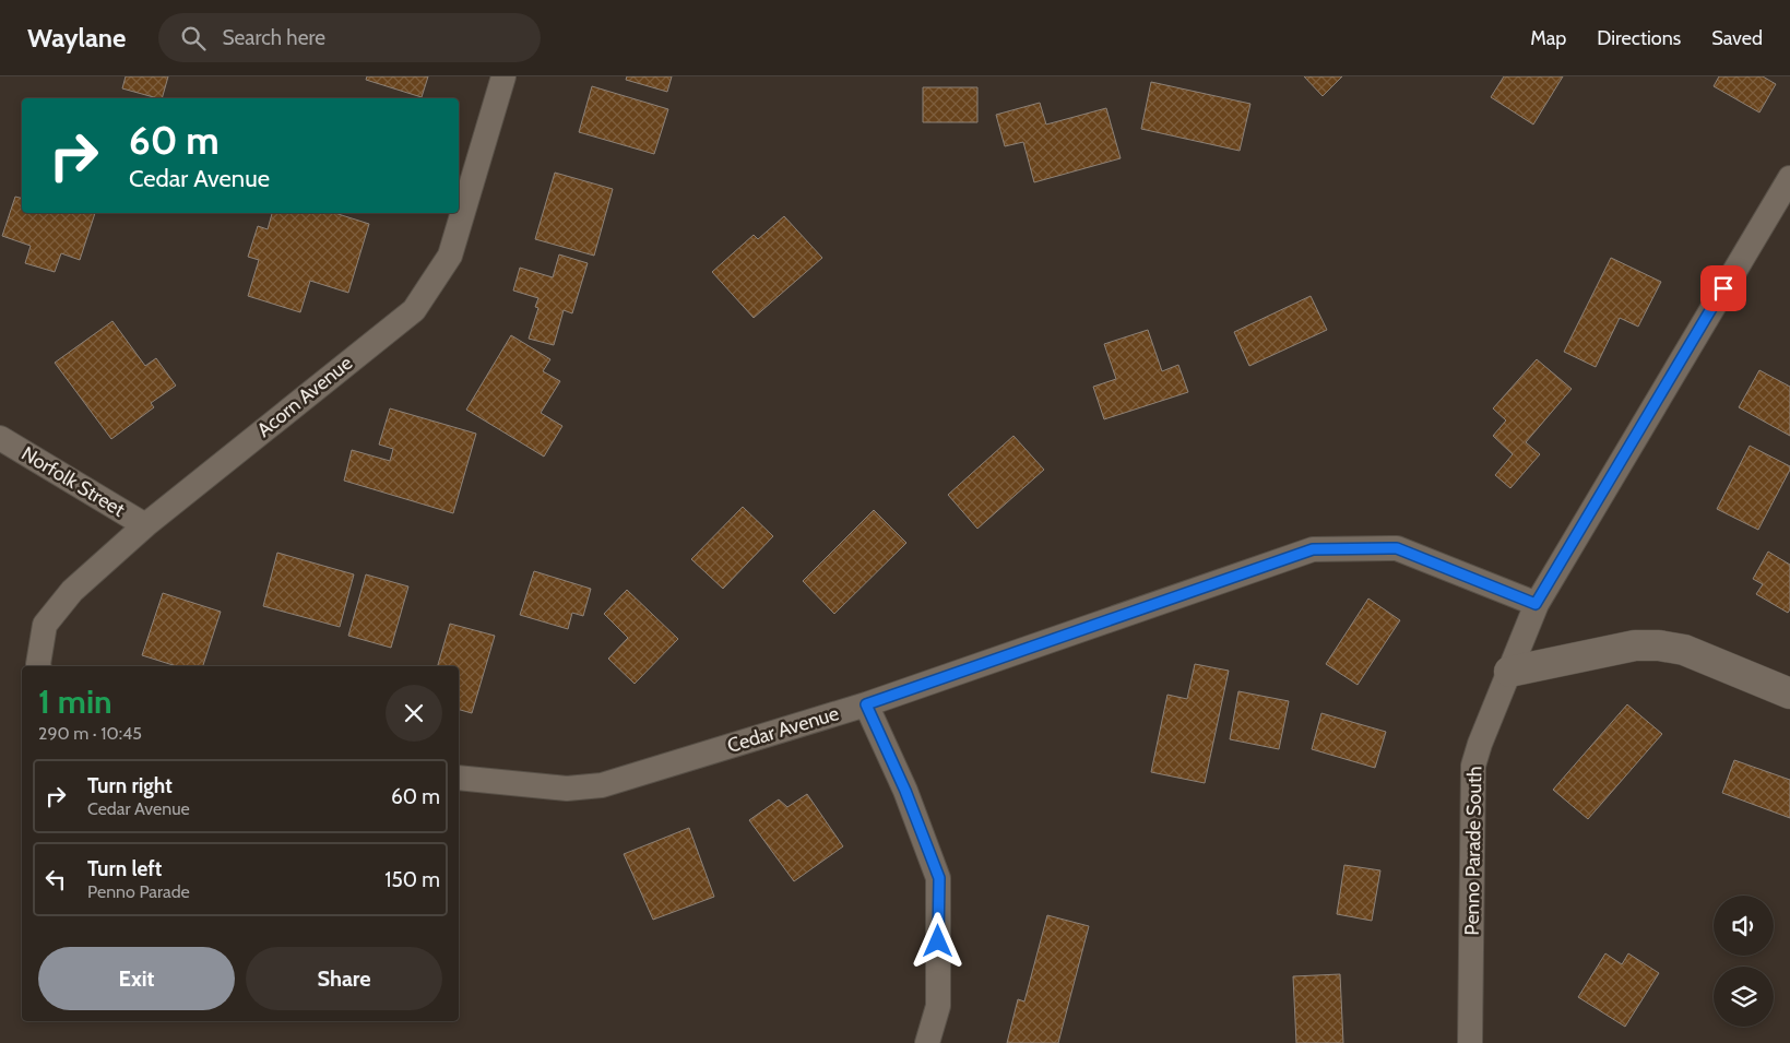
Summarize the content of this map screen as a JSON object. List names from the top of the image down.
{
  "streets": {
    "street": [
      "Acorn Avenue",
      "Norfolk Street",
      "Cedar Avenue",
      "Penno Parade South"
    ]
  },
  "crossings": [
    ["Acorn Avenue", "Norfolk Street"],
    ["Cedar Avenue", "Penno Parade South"]
  ],
  "page": {
    "header": "Waylane",
    "search": "Search here",
    "nav": ["Map", "Directions", "Saved"],
    "turn": ["60 m", "Cedar Avenue"],
    "heading": ["1 min", "290 m · 10:45"],
    "list": [
      {
        "name": "Turn right",
        "note": "Cedar Avenue",
        "value": "60 m"
      },
      {
        "name": "Turn left",
        "note": "Penno Parade",
        "value": "150 m"
      }
    ],
    "buttons": ["Exit", "Share"]
  }
}
